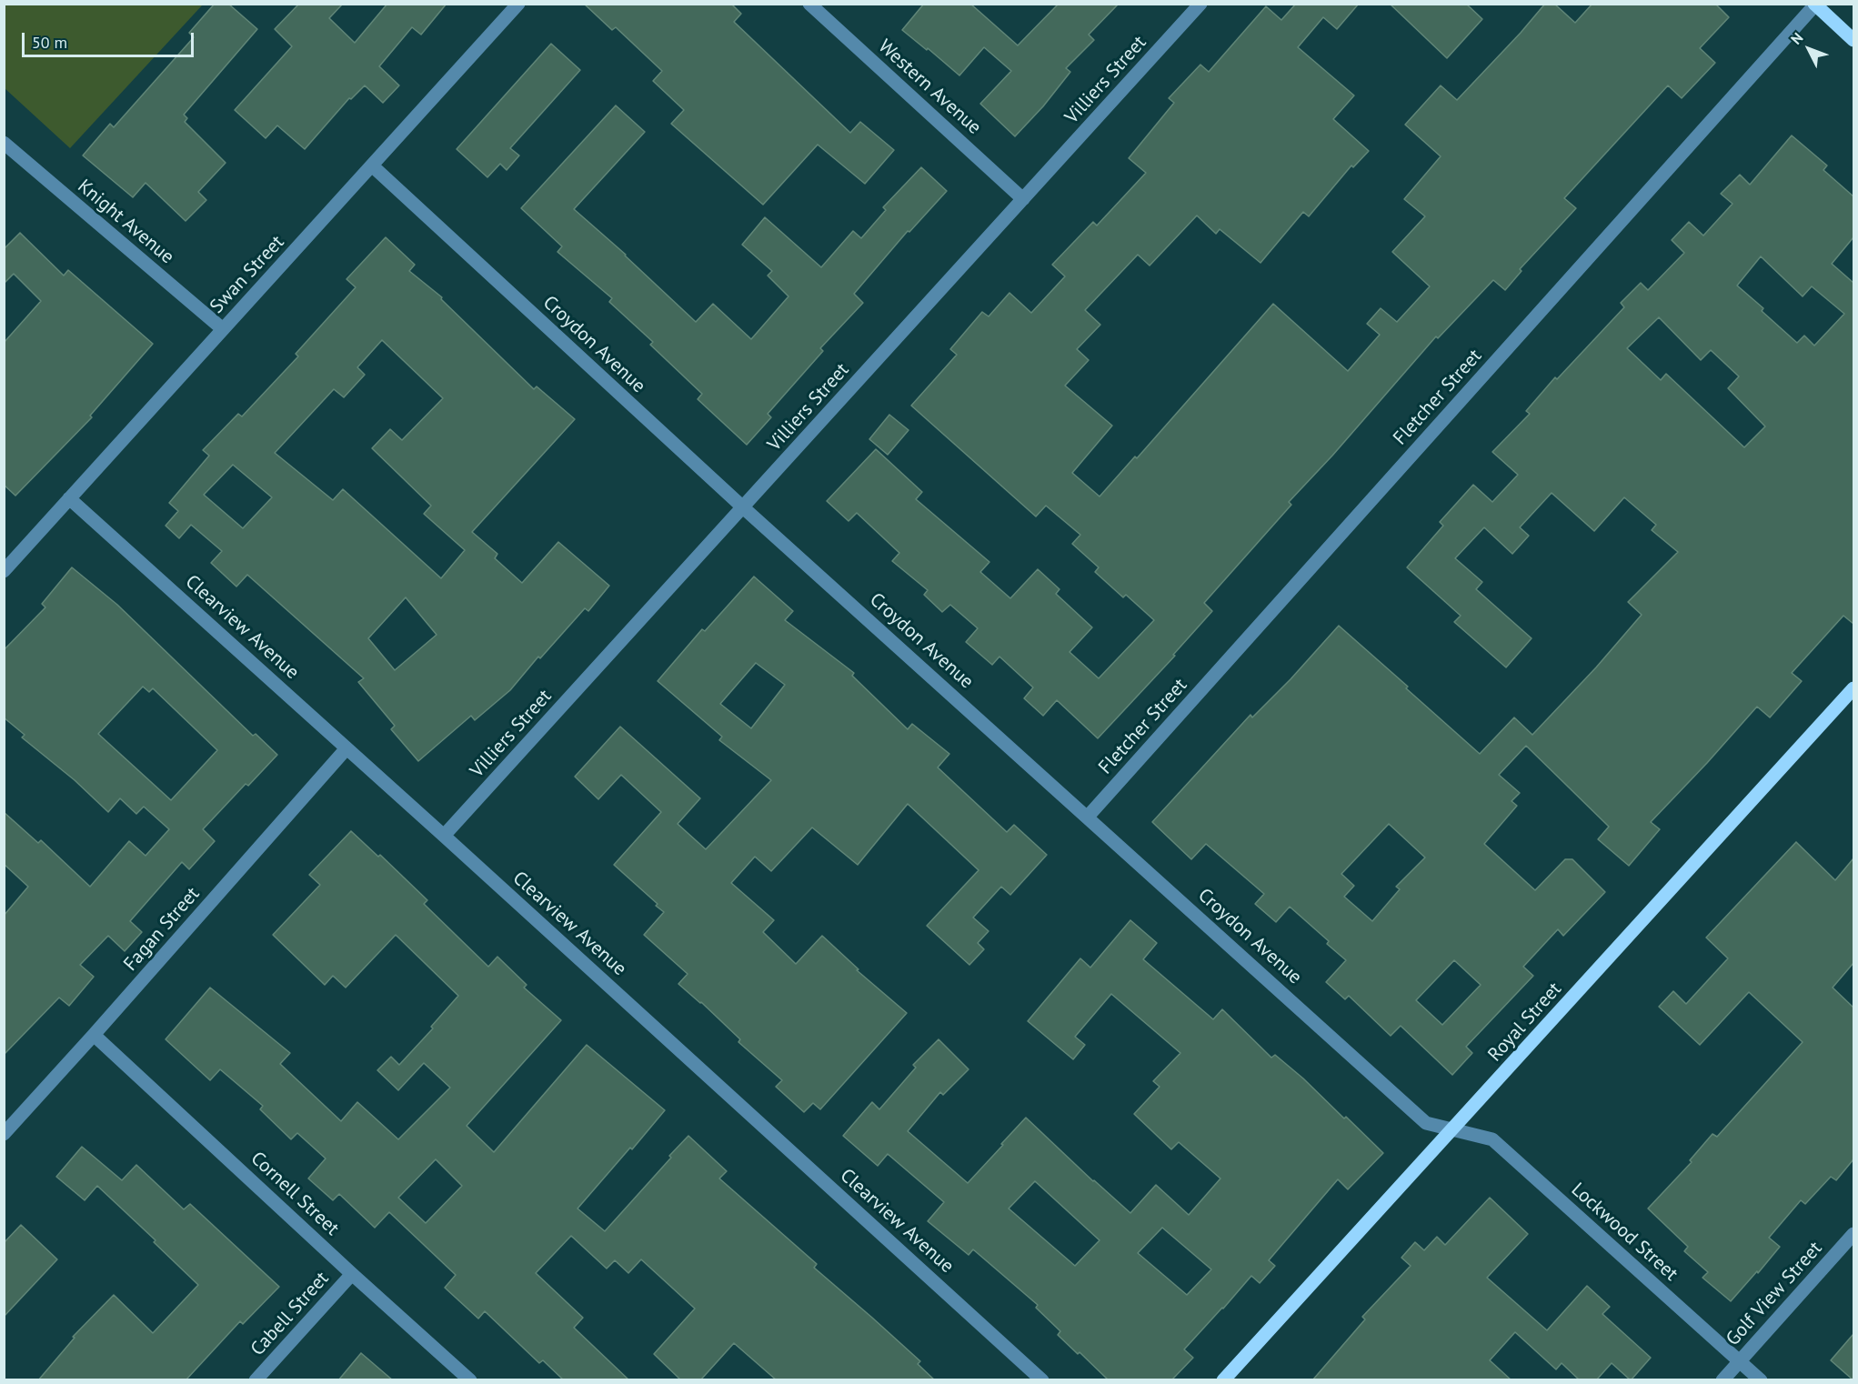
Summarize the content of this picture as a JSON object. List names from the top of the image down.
{
  "streets": {
    "main road": ["Royal Street"],
    "street": [
      "Villiers Street",
      "Western Avenue",
      "Knight Avenue",
      "Swan Street",
      "Croydon Avenue",
      "Fletcher Street",
      "Clearview Avenue",
      "Fagan Street",
      "Cornell Street",
      "Lockwood Street",
      "Golf View Street",
      "Cabell Street"
    ]
  },
  "crossings": [
    ["Villiers Street", "Western Avenue"],
    ["Villiers Street", "Croydon Avenue"],
    ["Villiers Street", "Clearview Avenue"],
    ["Knight Avenue", "Swan Street"],
    ["Swan Street", "Croydon Avenue"],
    ["Swan Street", "Clearview Avenue"],
    ["Croydon Avenue", "Fletcher Street"],
    ["Croydon Avenue", "Royal Street"],
    ["Croydon Avenue", "Lockwood Street"],
    ["Clearview Avenue", "Fagan Street"],
    ["Fagan Street", "Cornell Street"],
    ["Royal Street", "Lockwood Street"],
    ["Cornell Street", "Cabell Street"],
    ["Lockwood Street", "Golf View Street"]
  ],
  "scale_bar": "50 m",
  "north": "top left"
}
